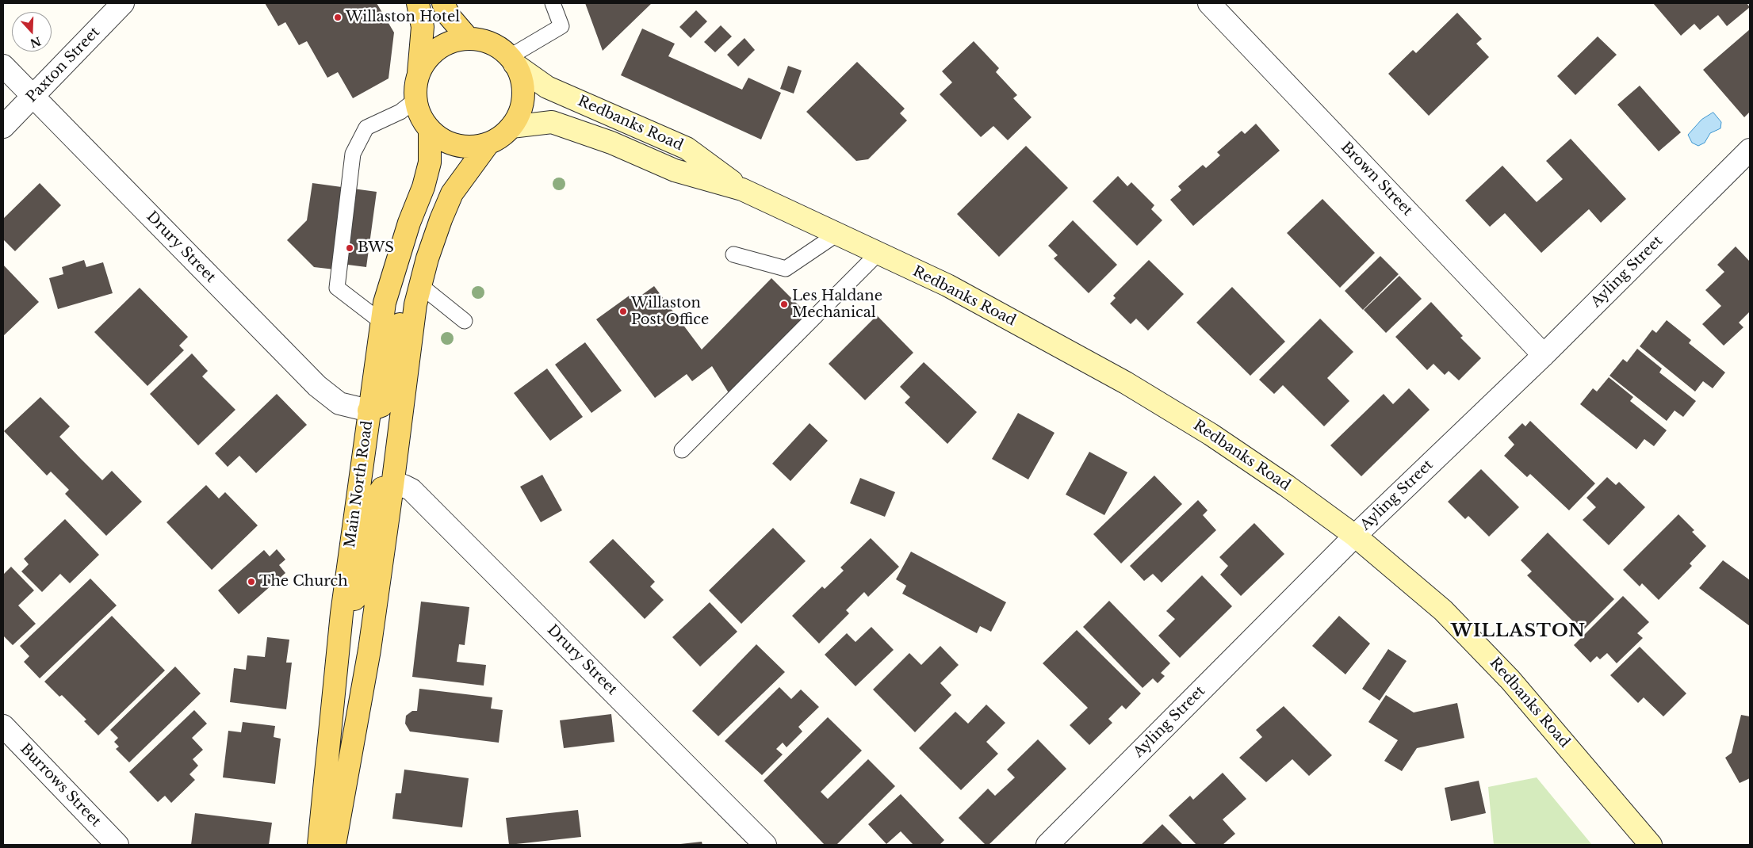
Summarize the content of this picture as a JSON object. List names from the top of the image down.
{
  "streets": {
    "main road": ["Redbanks Road", "Main North Road"],
    "street": [
      "Paxton Street",
      "Brown Street",
      "Drury Street",
      "Ayling Street",
      "Burrows Street"
    ]
  },
  "crossings": [
    ["Paxton Street", "Drury Street"],
    ["Redbanks Road", "Ayling Street"],
    ["Redbanks Road", "Main North Road"],
    ["Brown Street", "Ayling Street"],
    ["Drury Street", "Main North Road"]
  ],
  "districts": ["WILLASTON"],
  "places": [
    "Willaston Hotel",
    "BWS",
    "Les Haldane Mechanical",
    "Willaston Post Office",
    "The Church"
  ],
  "north": "bottom"
}
